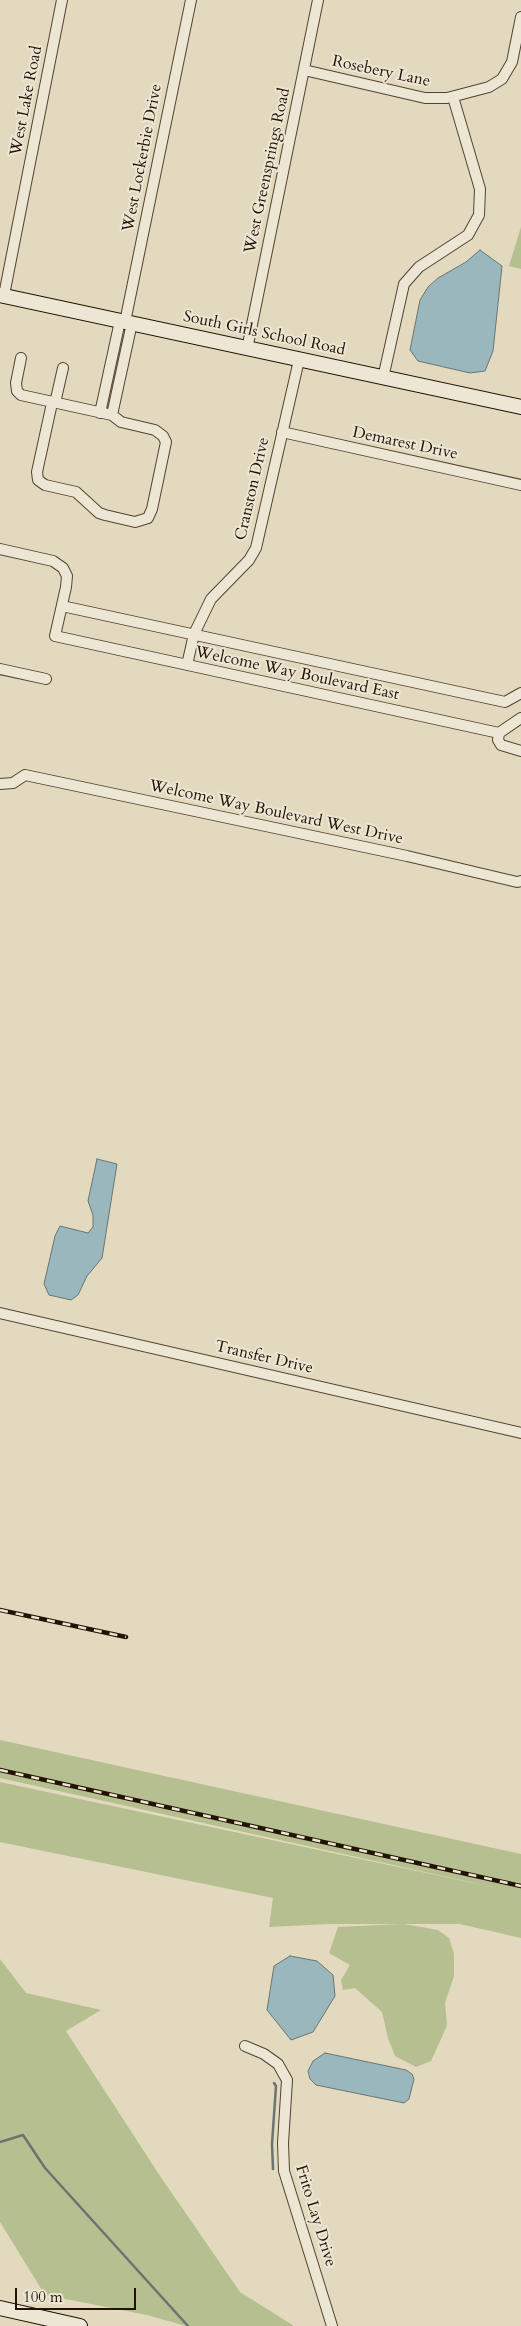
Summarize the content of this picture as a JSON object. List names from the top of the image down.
{
  "streets": {
    "main road": ["South Girls School Road"],
    "street": [
      "Rosebery Lane",
      "West Lake Road",
      "West Lockerbie Drive",
      "West Greensprings Road",
      "Demarest Drive",
      "Cranston Drive",
      "Welcome Way Boulevard East",
      "Welcome Way Boulevard West Drive",
      "Transfer Drive",
      "Frito Lay Drive"
    ]
  },
  "crossings": [
    ["Rosebery Lane", "West Greensprings Road"],
    ["West Lake Road", "South Girls School Road"],
    ["West Lockerbie Drive", "South Girls School Road"],
    ["West Greensprings Road", "South Girls School Road"],
    ["South Girls School Road", "Cranston Drive"],
    ["Demarest Drive", "Cranston Drive"],
    ["Cranston Drive", "Welcome Way Boulevard East"]
  ],
  "scale_bar": "100 m"
}
